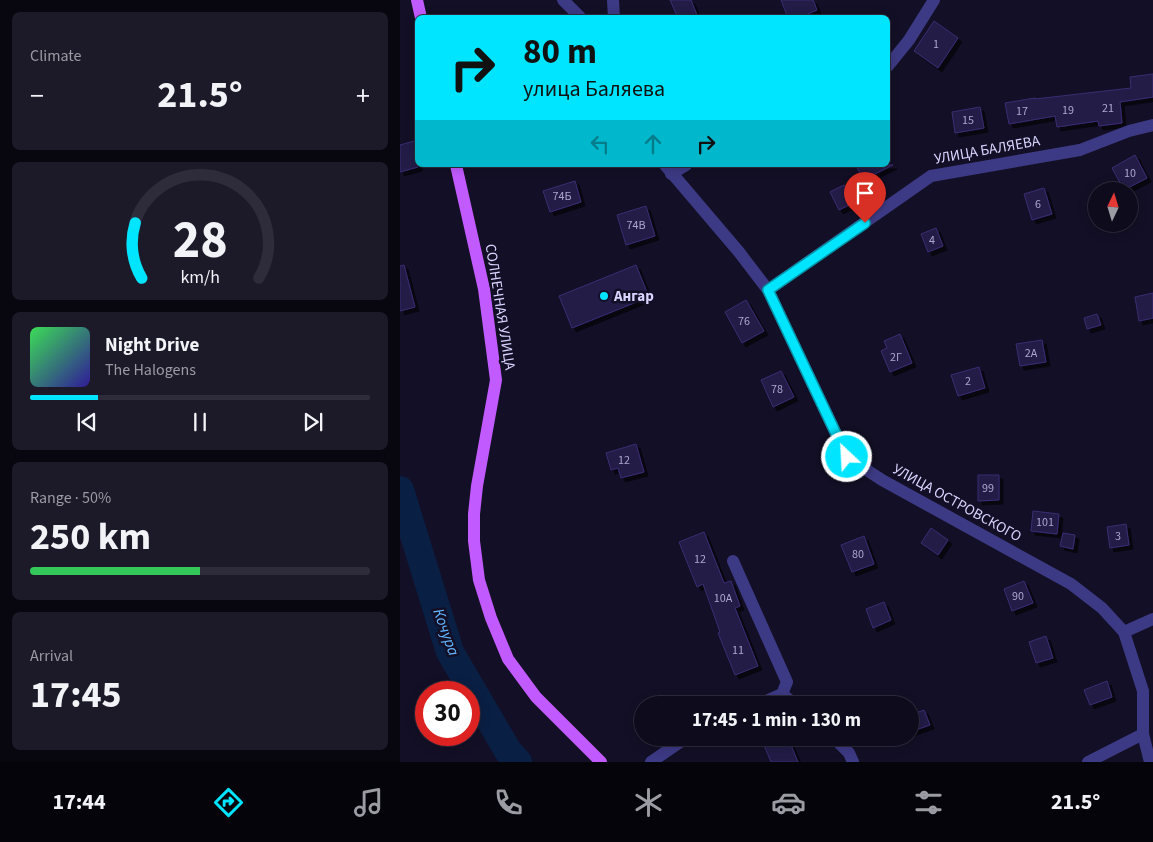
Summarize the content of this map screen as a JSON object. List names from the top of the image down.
{
  "streets": {
    "main road": ["СОЛНЕЧНАЯ УЛИЦА"],
    "street": ["УЛИЦА БАЛЯЕВА", "УЛИЦА ОСТРОВСКОГО"]
  },
  "crossings": [
    ["УЛИЦА БАЛЯЕВА", "УЛИЦА ОСТРОВСКОГО"]
  ],
  "water": ["Кочура"],
  "places": ["Ангар"],
  "house_numbers": [
    "1",
    "21",
    "19",
    "17",
    "15",
    "10",
    "74Б",
    "6",
    "74В",
    "4",
    "76",
    "2А",
    "2Г",
    "2",
    "78",
    "12",
    "99",
    "101",
    "3",
    "80",
    "12",
    "90",
    "10А",
    "11"
  ],
  "north": "top",
  "page": {
    "tile": [
      "Climate",
      ["Range · 50%", "250 km"],
      ["Arrival", "17:45"]
    ],
    "turn": ["80 m", "улица Баляева"],
    "heat": ["−", "21.5°", "+"],
    "song": ["Night Drive", "The Halogens"],
    "limit": "30",
    "trip": "17:45 · 1 min · 130 m",
    "tabs": ["17:44", "21.5°"],
    "gauge": ["28", "km/h"]
  }
}
